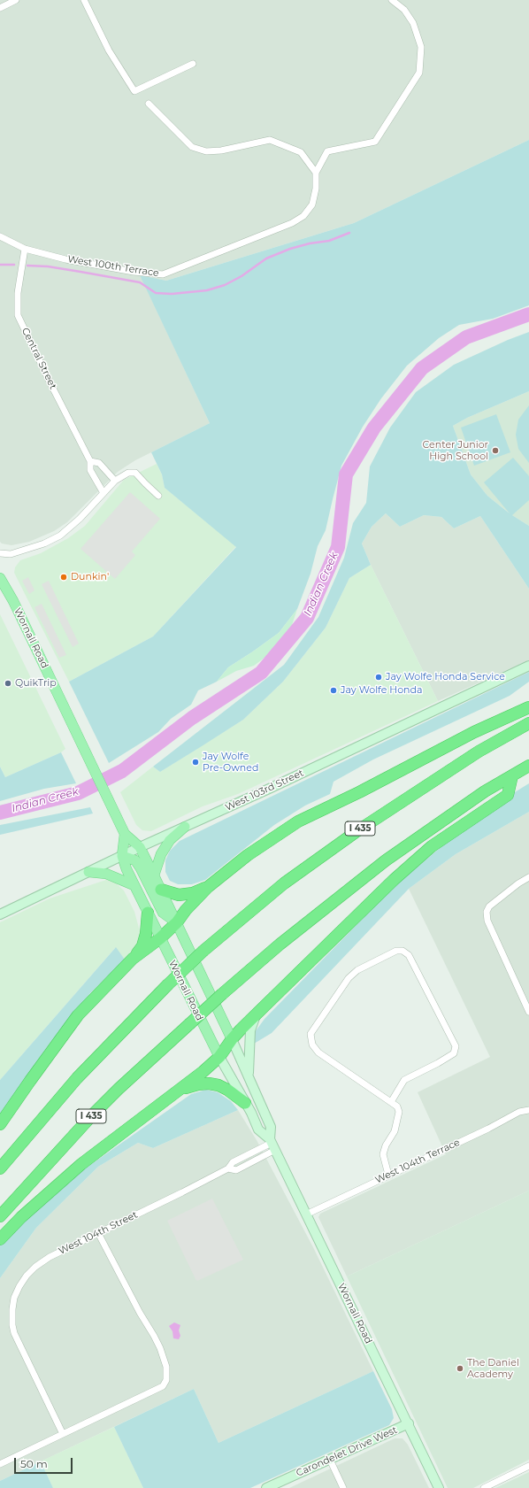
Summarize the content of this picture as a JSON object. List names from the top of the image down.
{
  "streets": {
    "highway": ["I 435"],
    "main road": ["Wornall Road"],
    "street": [
      "West 100th Terrace",
      "Central Street",
      "West 103rd Street",
      "West 104th Terrace",
      "West 104th Street",
      "Carondelet Drive West"
    ]
  },
  "crossings": [
    ["West 100th Terrace", "Central Street"],
    ["Wornall Road", "West 103rd Street"],
    ["Wornall Road", "West 104th Terrace"],
    ["Wornall Road", "West 104th Street"],
    ["Wornall Road", "Carondelet Drive West"]
  ],
  "water": ["Indian Creek"],
  "places": [
    "Center Junior High School",
    "Dunkin'",
    "Jay Wolfe Honda Service",
    "QuikTrip",
    "Jay Wolfe Honda",
    "Jay Wolfe Pre-Owned",
    "The Daniel Academy"
  ],
  "scale_bar": "50 m"
}
